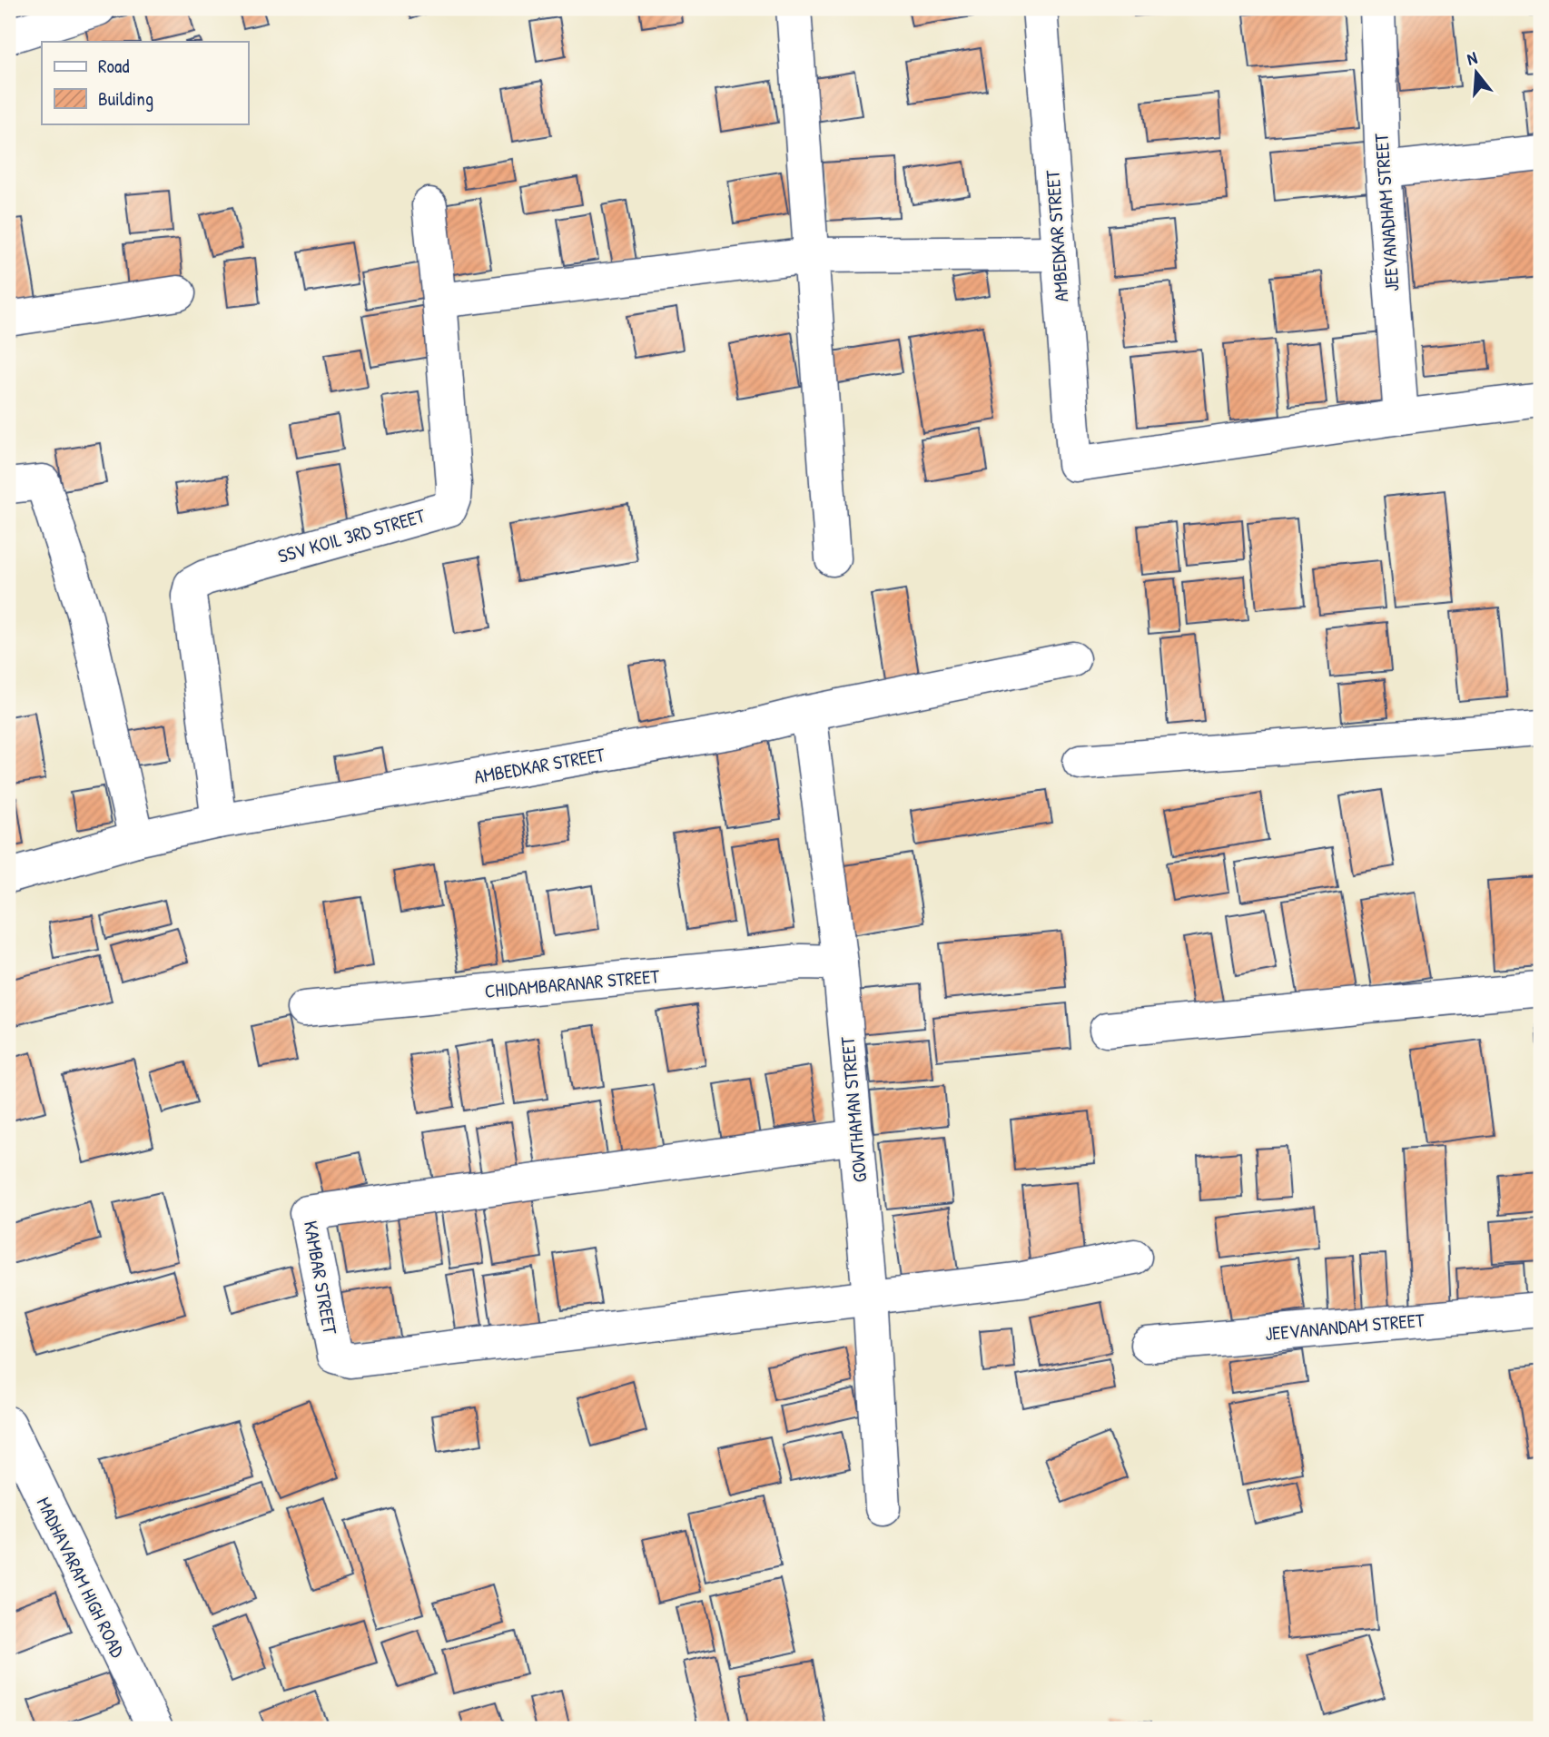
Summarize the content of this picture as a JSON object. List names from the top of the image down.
{
  "streets": {
    "street": [
      "JEEVANADHAM STREET",
      "AMBEDKAR STREET",
      "SSV KOIL 3RD STREET",
      "CHIDAMBARANAR STREET",
      "GOWTHAMAN STREET",
      "KAMBAR STREET",
      "JEEVANANDAM STREET",
      "MADHAVARAM HIGH ROAD"
    ]
  },
  "crossings": [
    ["JEEVANADHAM STREET", "AMBEDKAR STREET"],
    ["AMBEDKAR STREET", "SSV KOIL 3RD STREET"],
    ["AMBEDKAR STREET", "GOWTHAMAN STREET"],
    ["CHIDAMBARANAR STREET", "GOWTHAMAN STREET"],
    ["GOWTHAMAN STREET", "KAMBAR STREET"]
  ],
  "legend": ["Road", "Building"],
  "north": "top"
}
